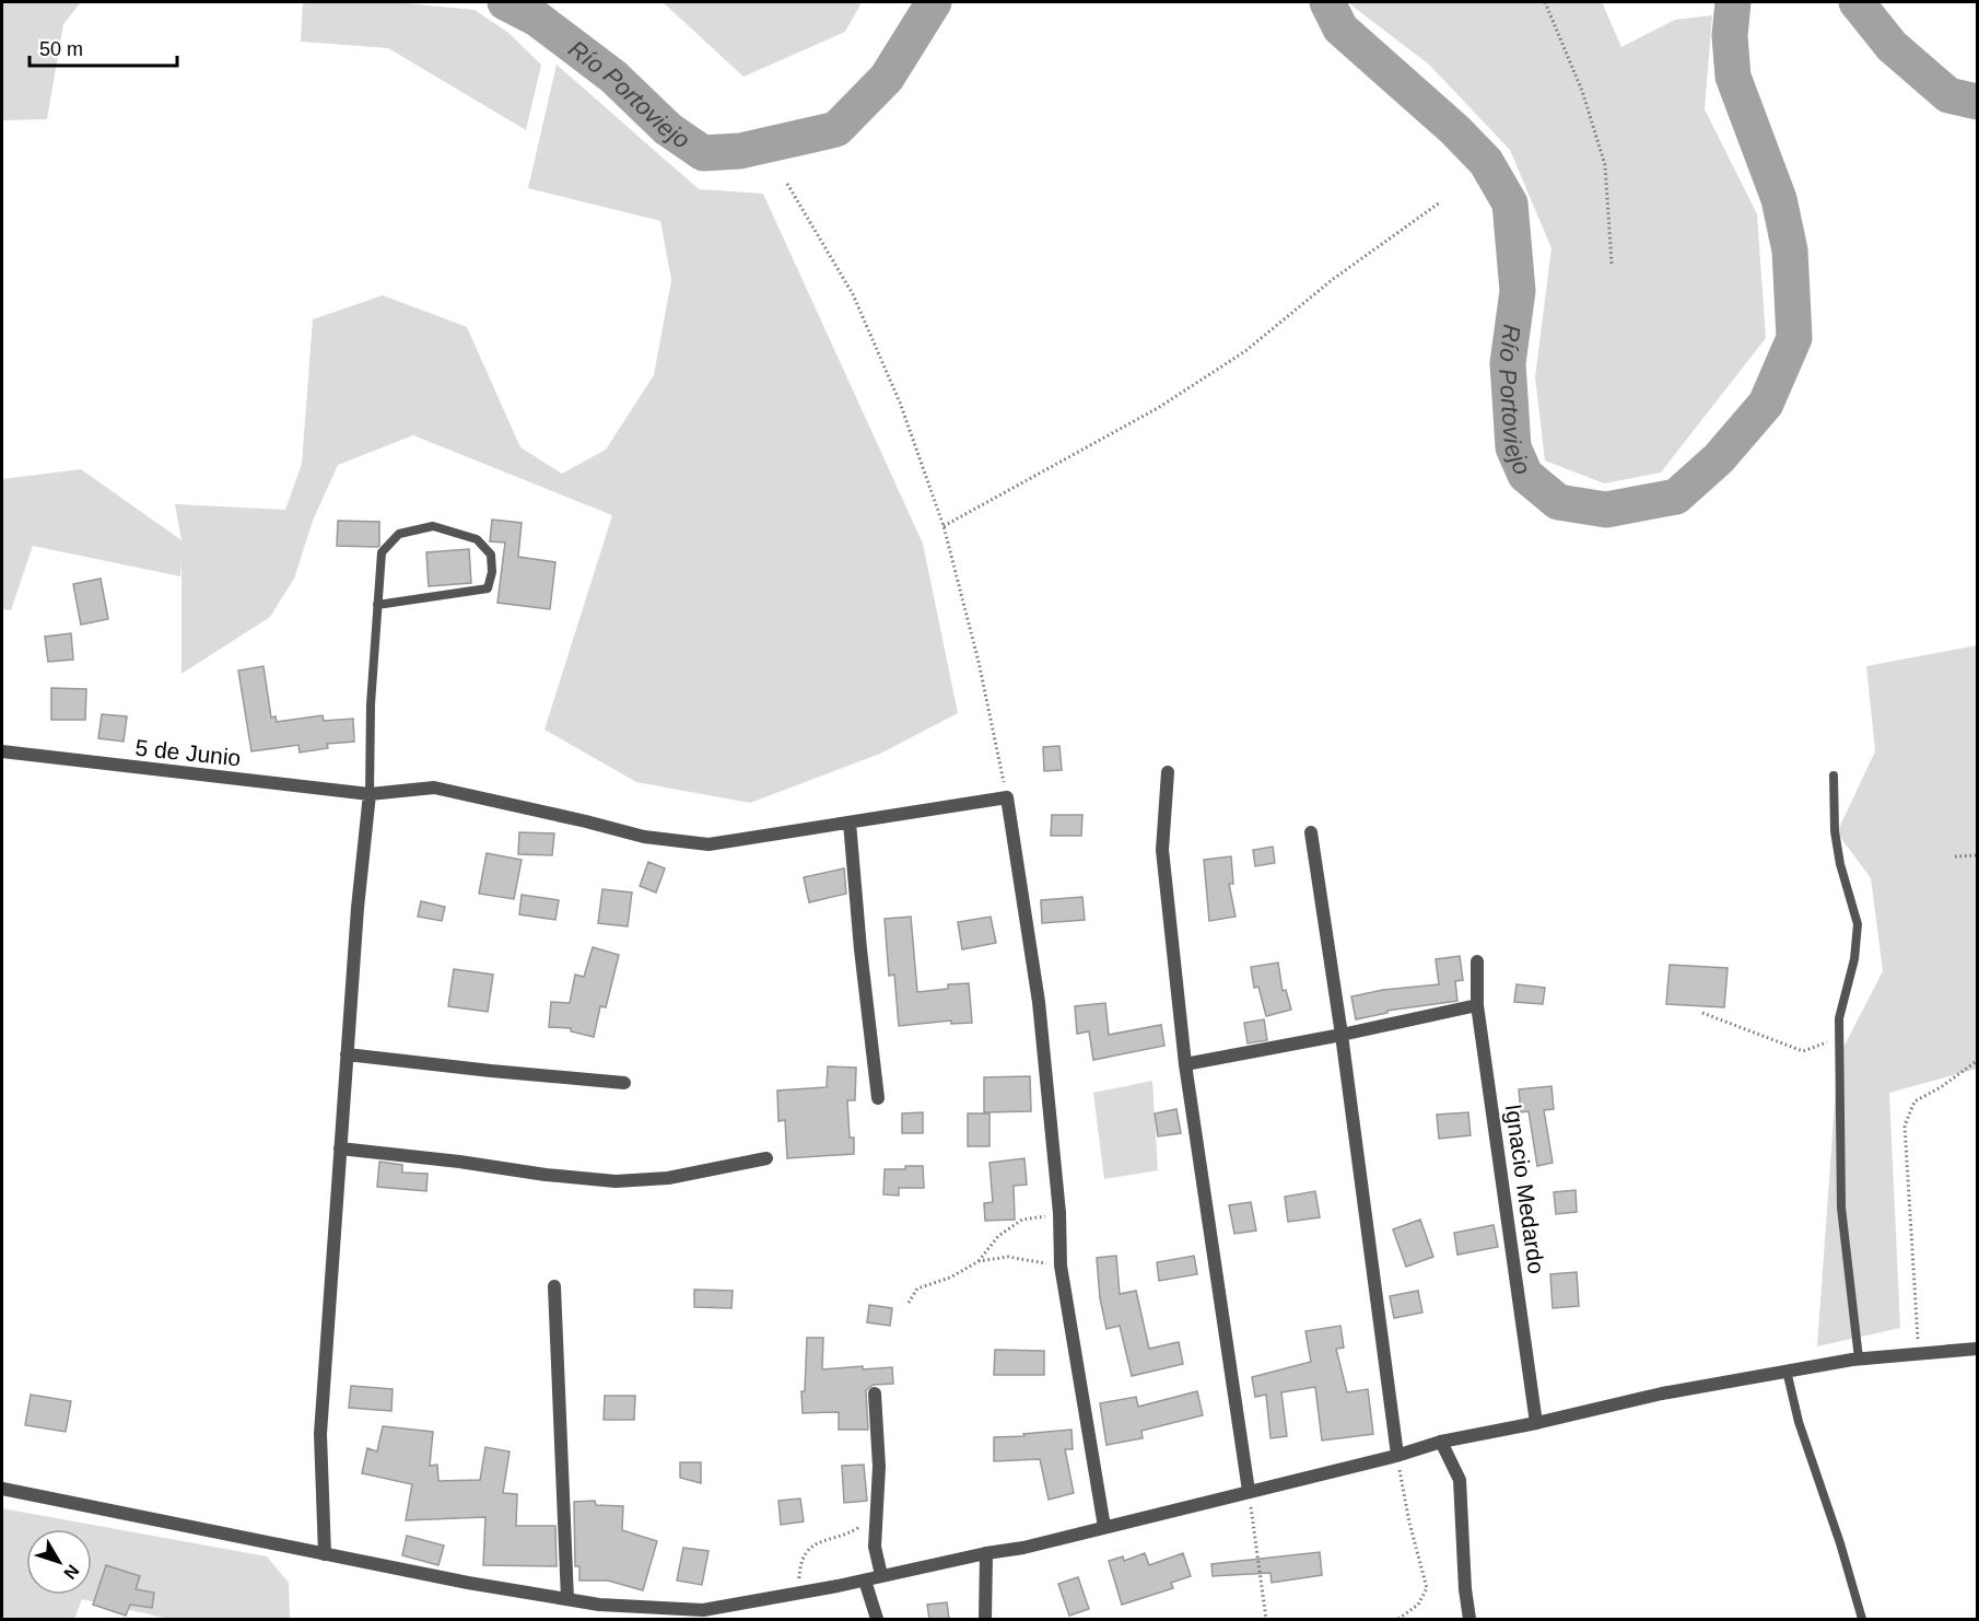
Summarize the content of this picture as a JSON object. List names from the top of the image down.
{
  "streets": {
    "street": ["5 de Junio", "Ignacio Medardo"]
  },
  "water": ["Río Portoviejo"],
  "scale_bar": "50 m",
  "north": "bottom right"
}
